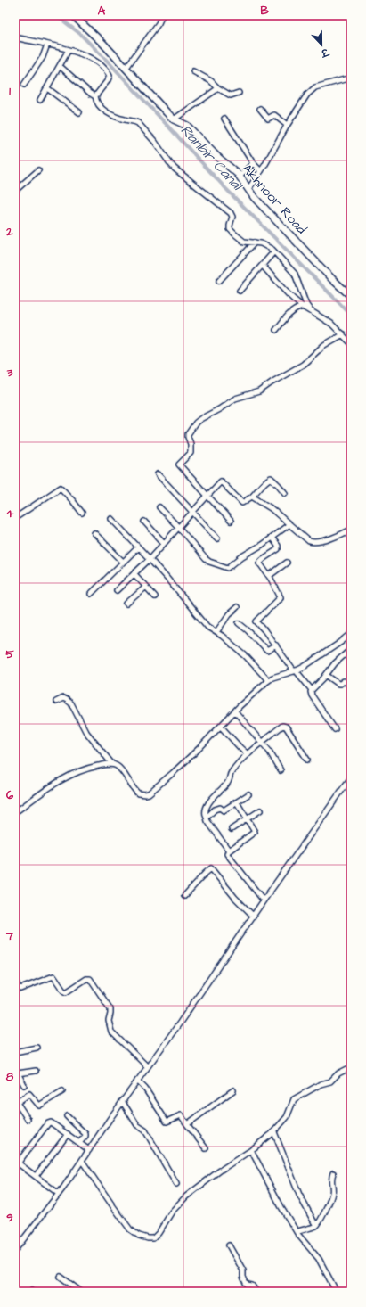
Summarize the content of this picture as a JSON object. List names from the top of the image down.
{
  "streets": {
    "highway": ["Akhnoor Road"]
  },
  "water": ["Ranbir Canal"],
  "north": "bottom",
  "grid": {
    "columns": ["A", "B"],
    "rows": [
      "1",
      "2",
      "3",
      "4",
      "5",
      "6",
      "7",
      "8",
      "9"
    ]
  }
}
